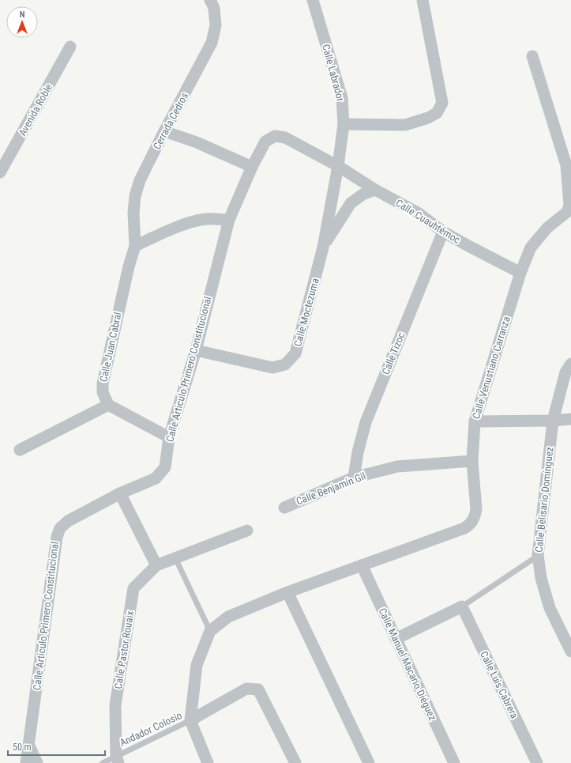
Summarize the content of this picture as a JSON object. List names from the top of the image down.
{
  "streets": {
    "street": [
      "Calle Labrador",
      "Avenida Roble",
      "Cerrada Cedros",
      "Calle Cuauhtémoc",
      "Calle Moctezuma",
      "Calle Juan Cabral",
      "Calle Tizoc",
      "Calle Venustiano Carranza",
      "Calle Articulo Primero Constitucional",
      "Calle Benjamín Gil",
      "Calle Belisario Domínguez",
      "Calle Pastor Rouaix",
      "Calle Manuel Macario Diéguez",
      "Calle Luis Cabrera"
    ],
    "lane": ["Andador Colosio"]
  },
  "crossings": [
    ["Calle Labrador", "Calle Cuauhtémoc"],
    ["Calle Labrador", "Calle Moctezuma"],
    ["Cerrada Cedros", "Calle Juan Cabral"],
    ["Calle Cuauhtémoc", "Calle Moctezuma"],
    ["Calle Cuauhtémoc", "Calle Tizoc"],
    ["Calle Cuauhtémoc", "Calle Venustiano Carranza"],
    ["Calle Cuauhtémoc", "Calle Articulo Primero Constitucional"],
    ["Calle Moctezuma", "Calle Articulo Primero Constitucional"],
    ["Calle Tizoc", "Calle Benjamín Gil"],
    ["Calle Venustiano Carranza", "Calle Benjamín Gil"],
    ["Calle Venustiano Carranza", "Calle Manuel Macario Diéguez"],
    ["Calle Pastor Rouaix", "Andador Colosio"]
  ],
  "scale_bar": "50 m",
  "north": "top"
}
